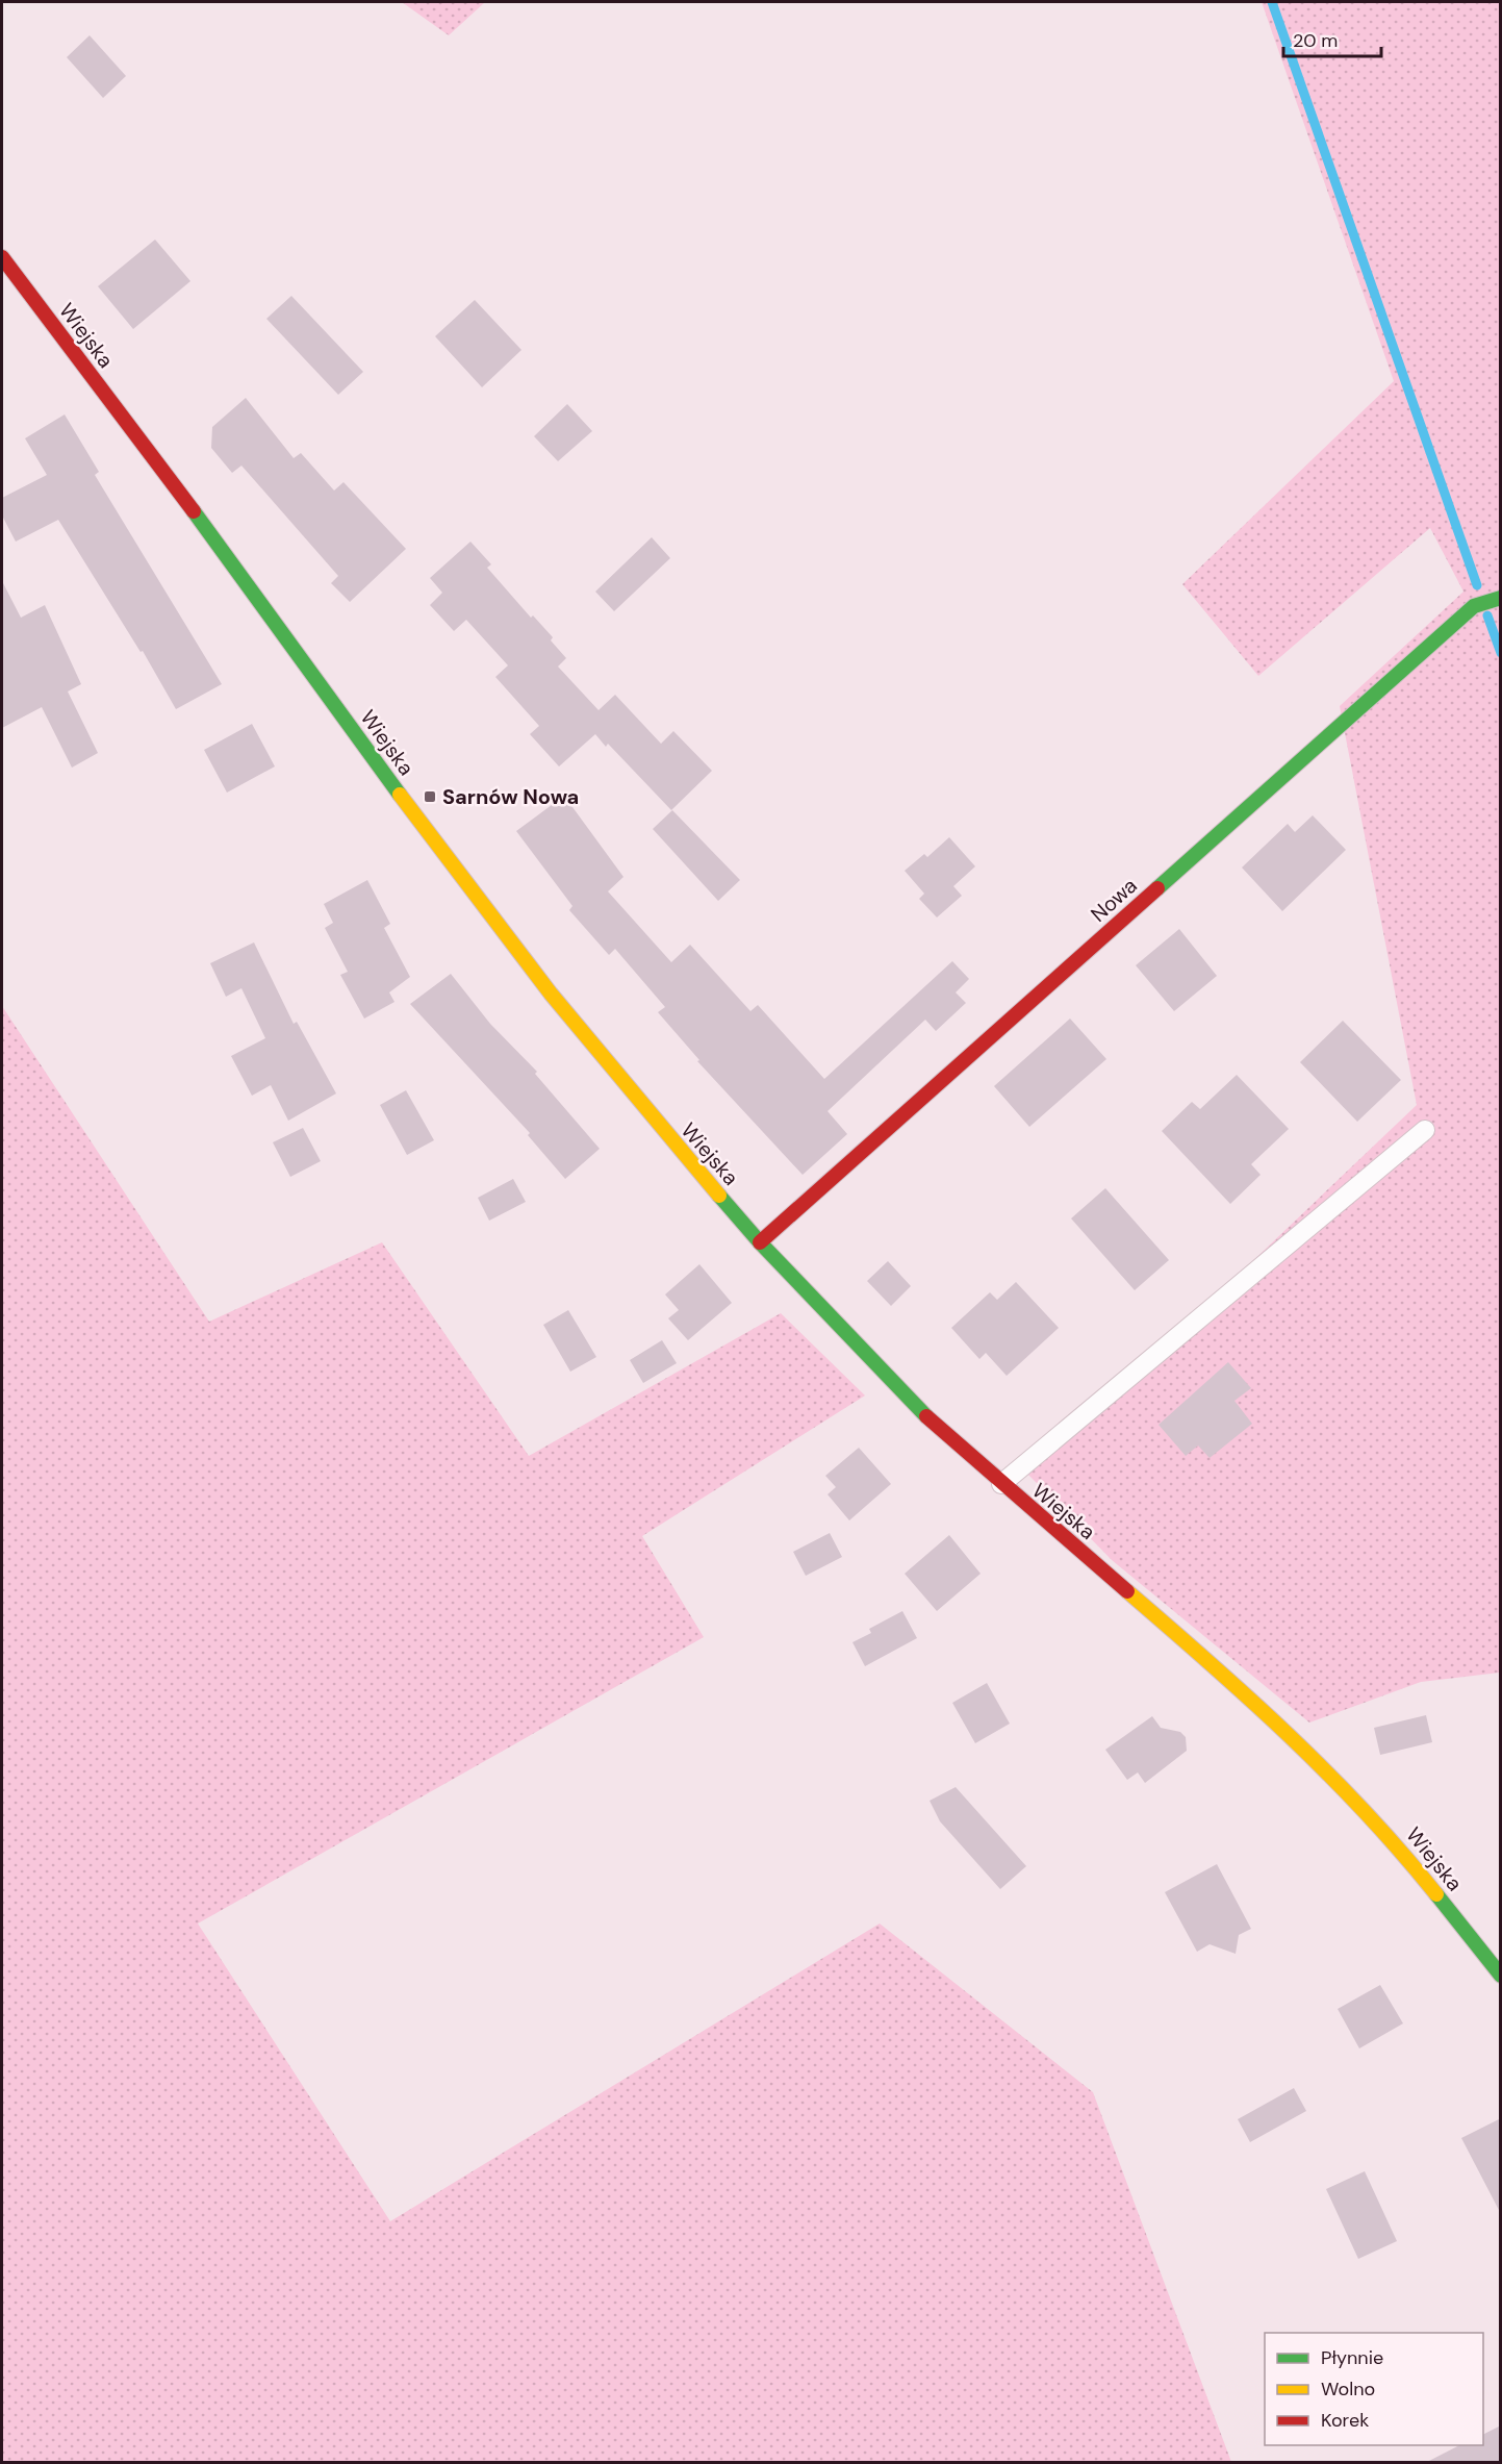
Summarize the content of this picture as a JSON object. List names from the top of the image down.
{
  "streets": {
    "street": ["Wiejska", "Nowa"]
  },
  "crossings": [
    ["Wiejska", "Nowa"]
  ],
  "places": {
    "transit": ["Sarnów Nowa"]
  },
  "legend": ["Płynnie", "Wolno", "Korek"],
  "scale_bar": "20 m"
}
